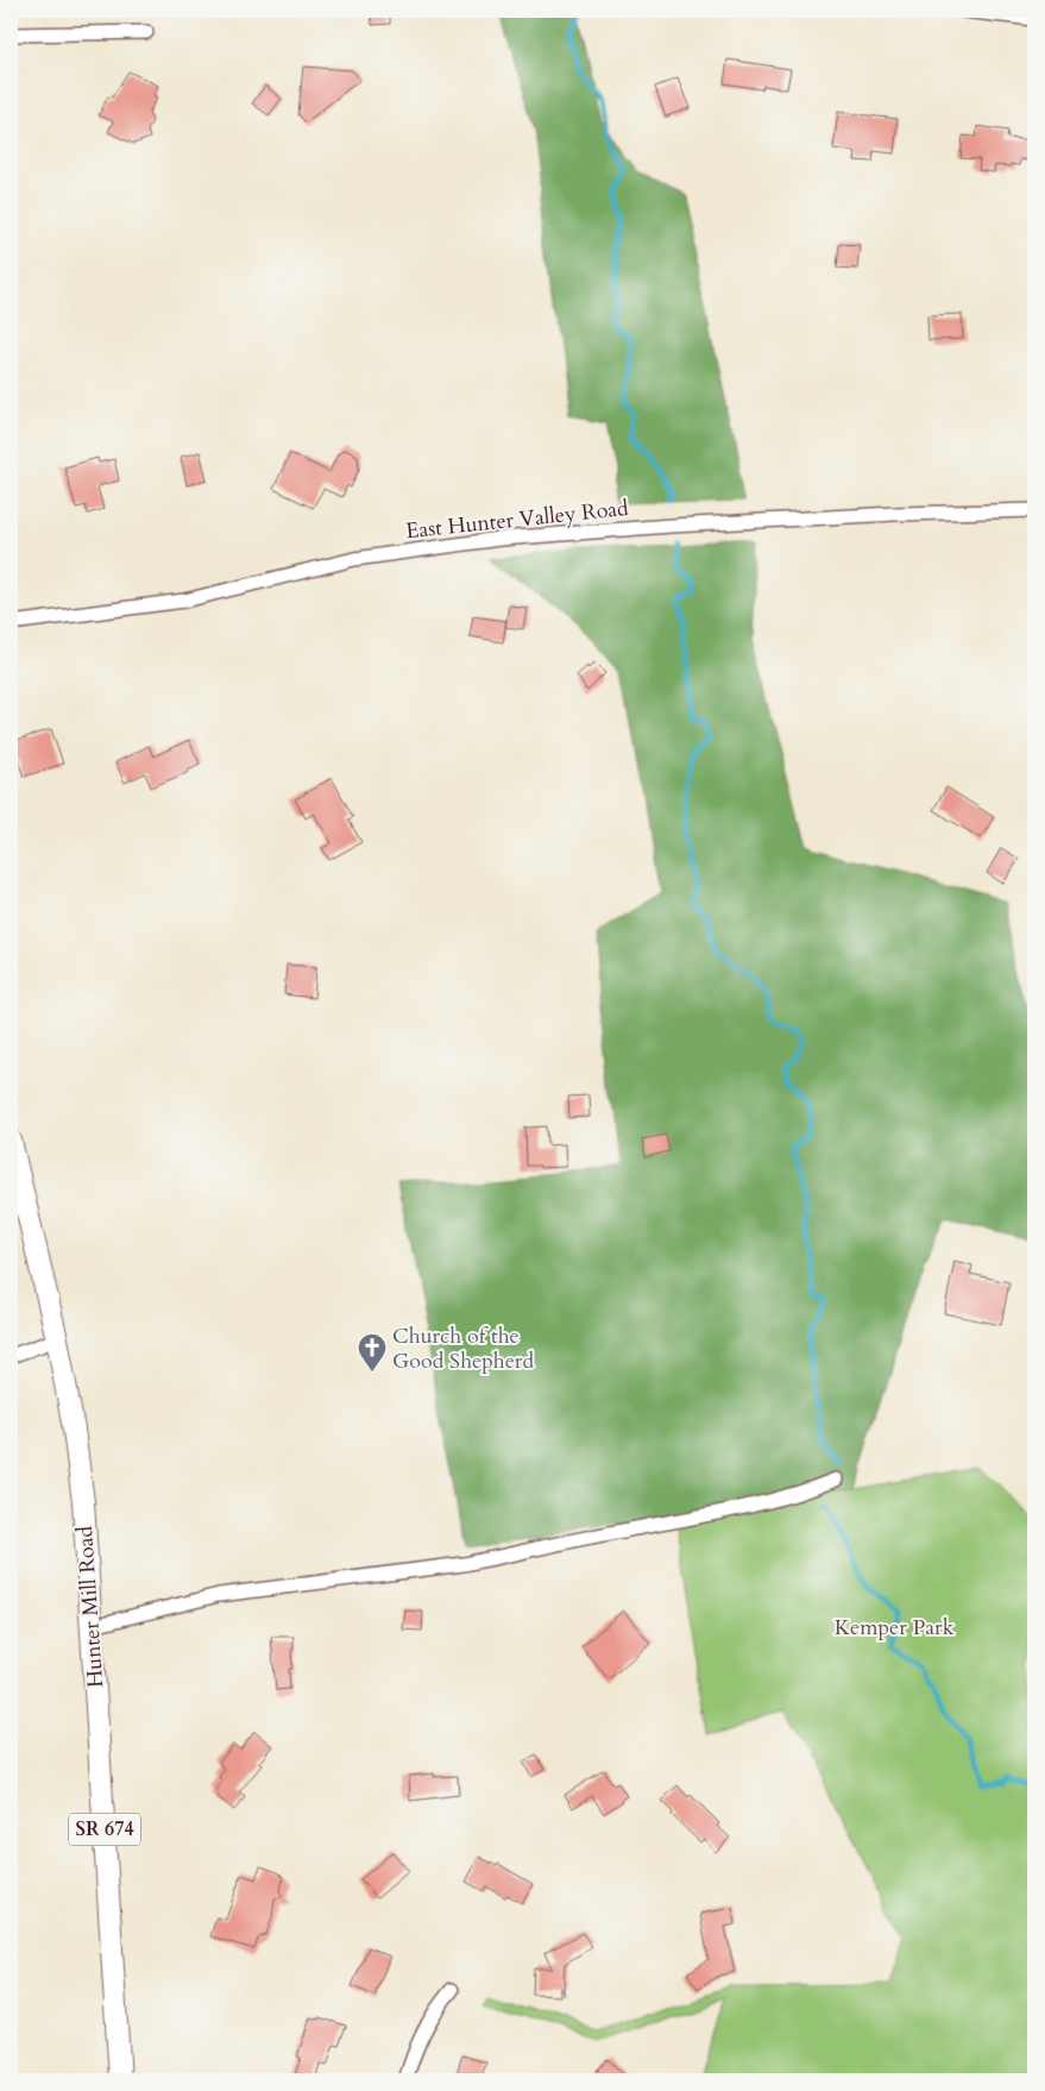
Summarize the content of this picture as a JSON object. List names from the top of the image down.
{
  "streets": {
    "main road": ["Hunter Mill Road", "SR 674"],
    "street": ["East Hunter Valley Road"]
  },
  "parks": ["Kemper Park"],
  "places": {
    "church": ["Church of the Good Shepherd"]
  }
}
